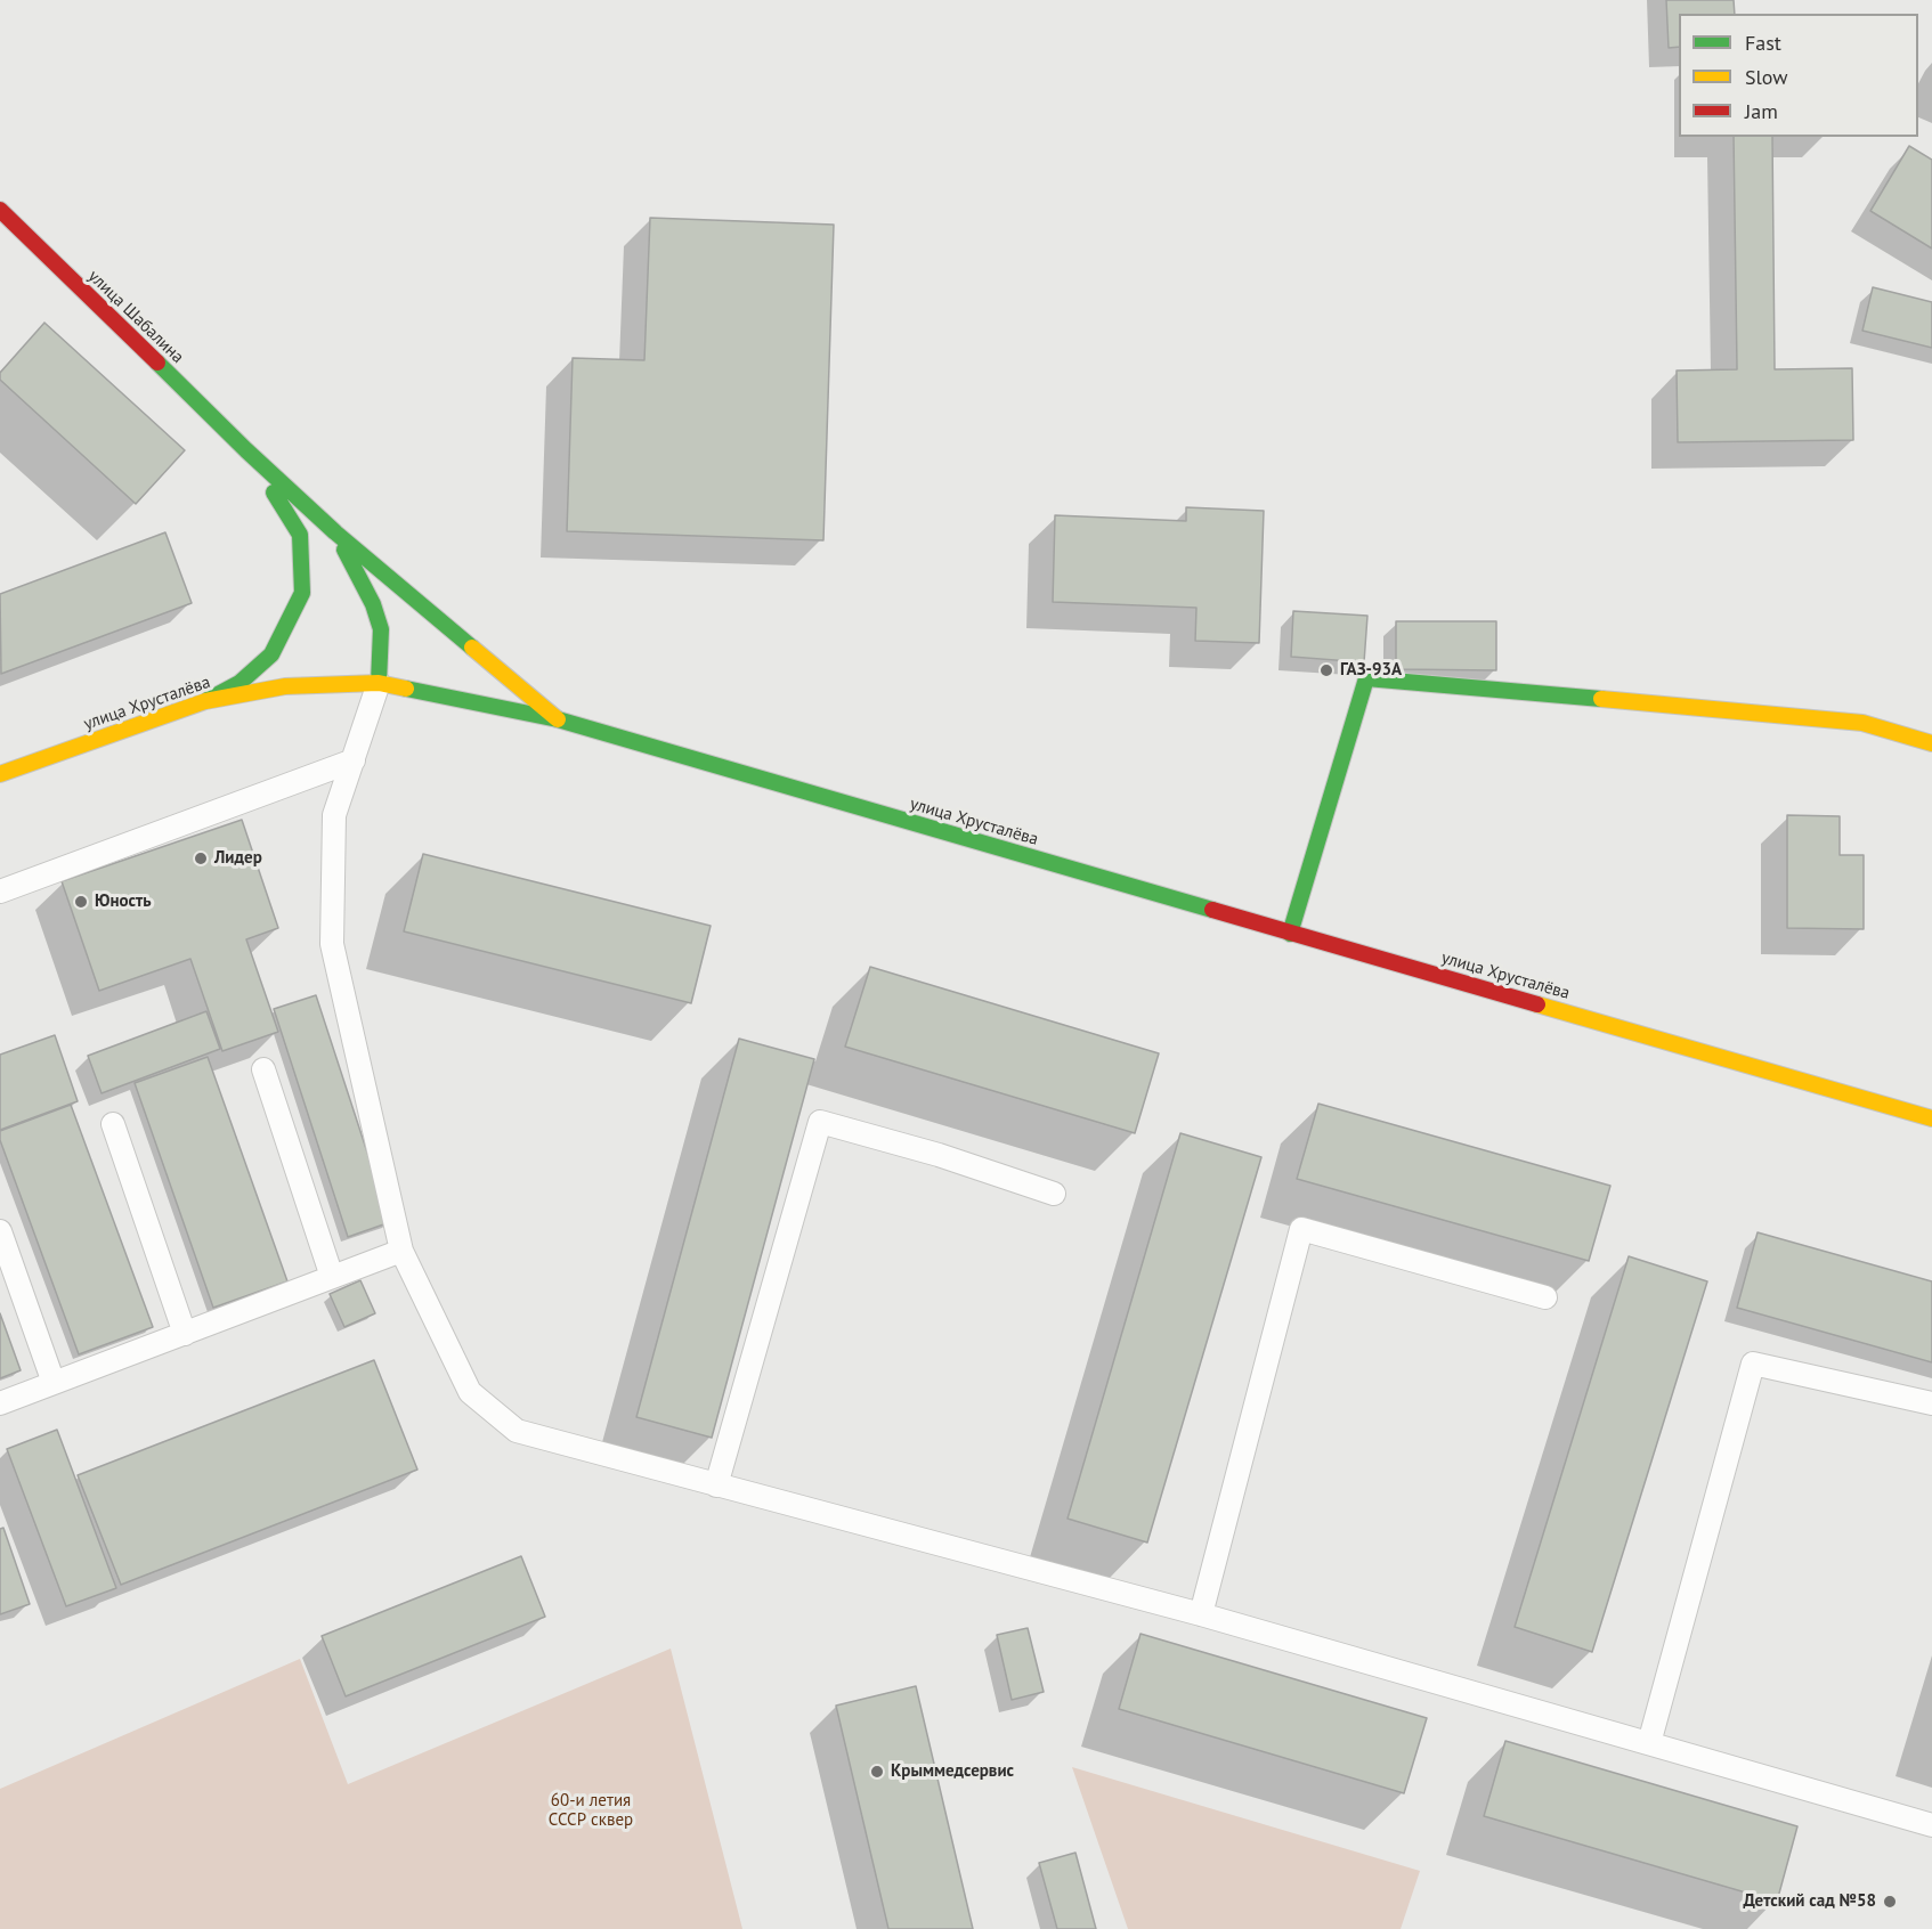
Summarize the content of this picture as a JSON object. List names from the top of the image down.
{
  "streets": {
    "main road": ["улица Шабалина", "улица Хрусталёва"]
  },
  "crossings": [
    ["улица Шабалина", "улица Хрусталёва"]
  ],
  "parks": ["60-и летия СССР сквер"],
  "places": [
    "ГАЗ-93А",
    "Лидер",
    "Юность",
    "Крыммедсервис",
    "Детский сад №58"
  ],
  "legend": ["Fast", "Slow", "Jam"]
}
